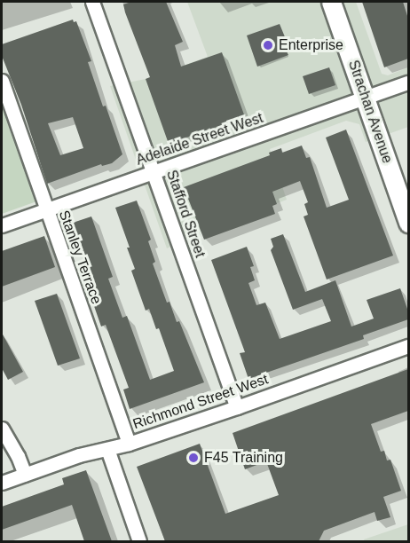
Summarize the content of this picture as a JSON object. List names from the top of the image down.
{
  "streets": {
    "street": [
      "Strachan Avenue",
      "Adelaide Street West",
      "Stafford Street",
      "Stanley Terrace",
      "Richmond Street West"
    ]
  },
  "crossings": [
    ["Strachan Avenue", "Adelaide Street West"],
    ["Adelaide Street West", "Stafford Street"],
    ["Adelaide Street West", "Stanley Terrace"],
    ["Stafford Street", "Richmond Street West"],
    ["Stanley Terrace", "Richmond Street West"]
  ],
  "places": ["Enterprise", "F45 Training"]
}
